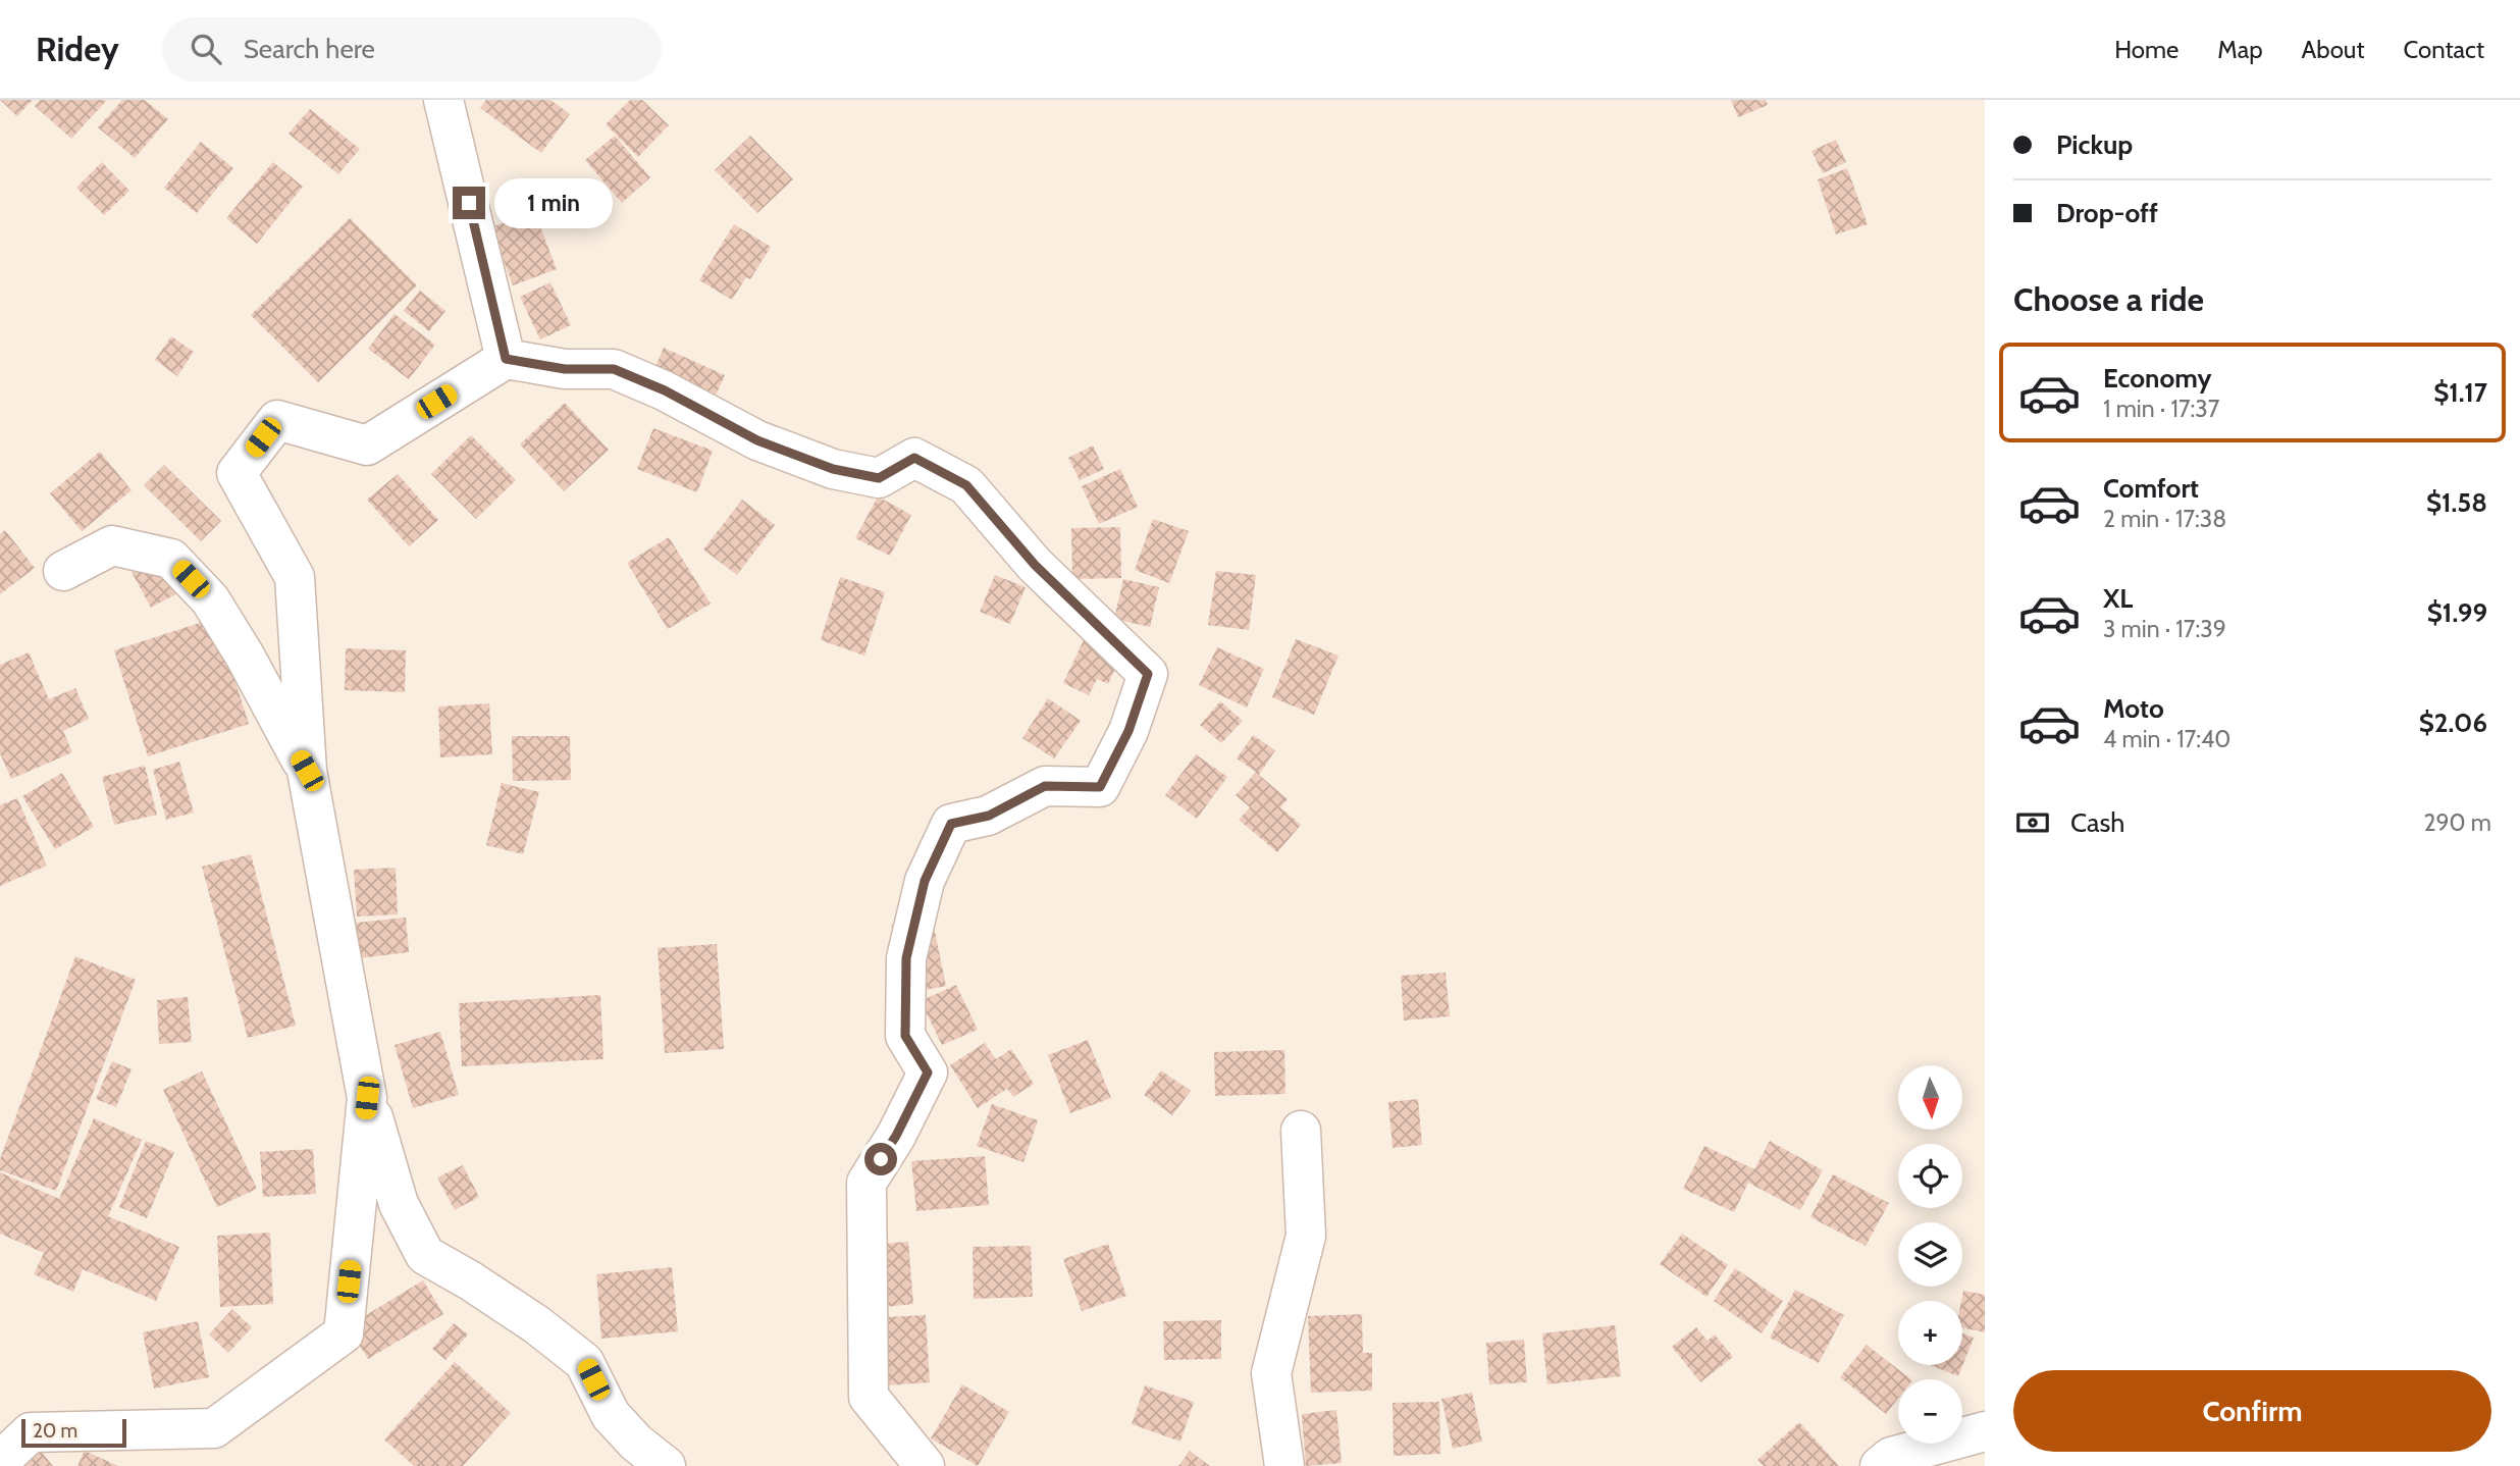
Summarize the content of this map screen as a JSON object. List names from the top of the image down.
{
  "scale_bar": "20 m",
  "north": "bottom",
  "page": {
    "header": "Ridey",
    "search": "Search here",
    "nav": [
      "Home",
      "Map",
      "About",
      "Contact"
    ],
    "banner": ["Pickup", "Drop-off"],
    "bubble": "1 min",
    "heading": "Choose a ride",
    "list": [
      {
        "name": "Economy",
        "note": "1 min · 17:37",
        "value": "$1.17"
      },
      {
        "name": "Comfort",
        "note": "2 min · 17:38",
        "value": "$1.58"
      },
      {
        "name": "XL",
        "note": "3 min · 17:39",
        "value": "$1.99"
      },
      {
        "name": "Moto",
        "note": "4 min · 17:40",
        "value": "$2.06"
      }
    ],
    "pay": ["Cash", "290 m"],
    "map_buttons": ["+", "−"],
    "buttons": "Confirm",
    "scale": "20 m"
  }
}
